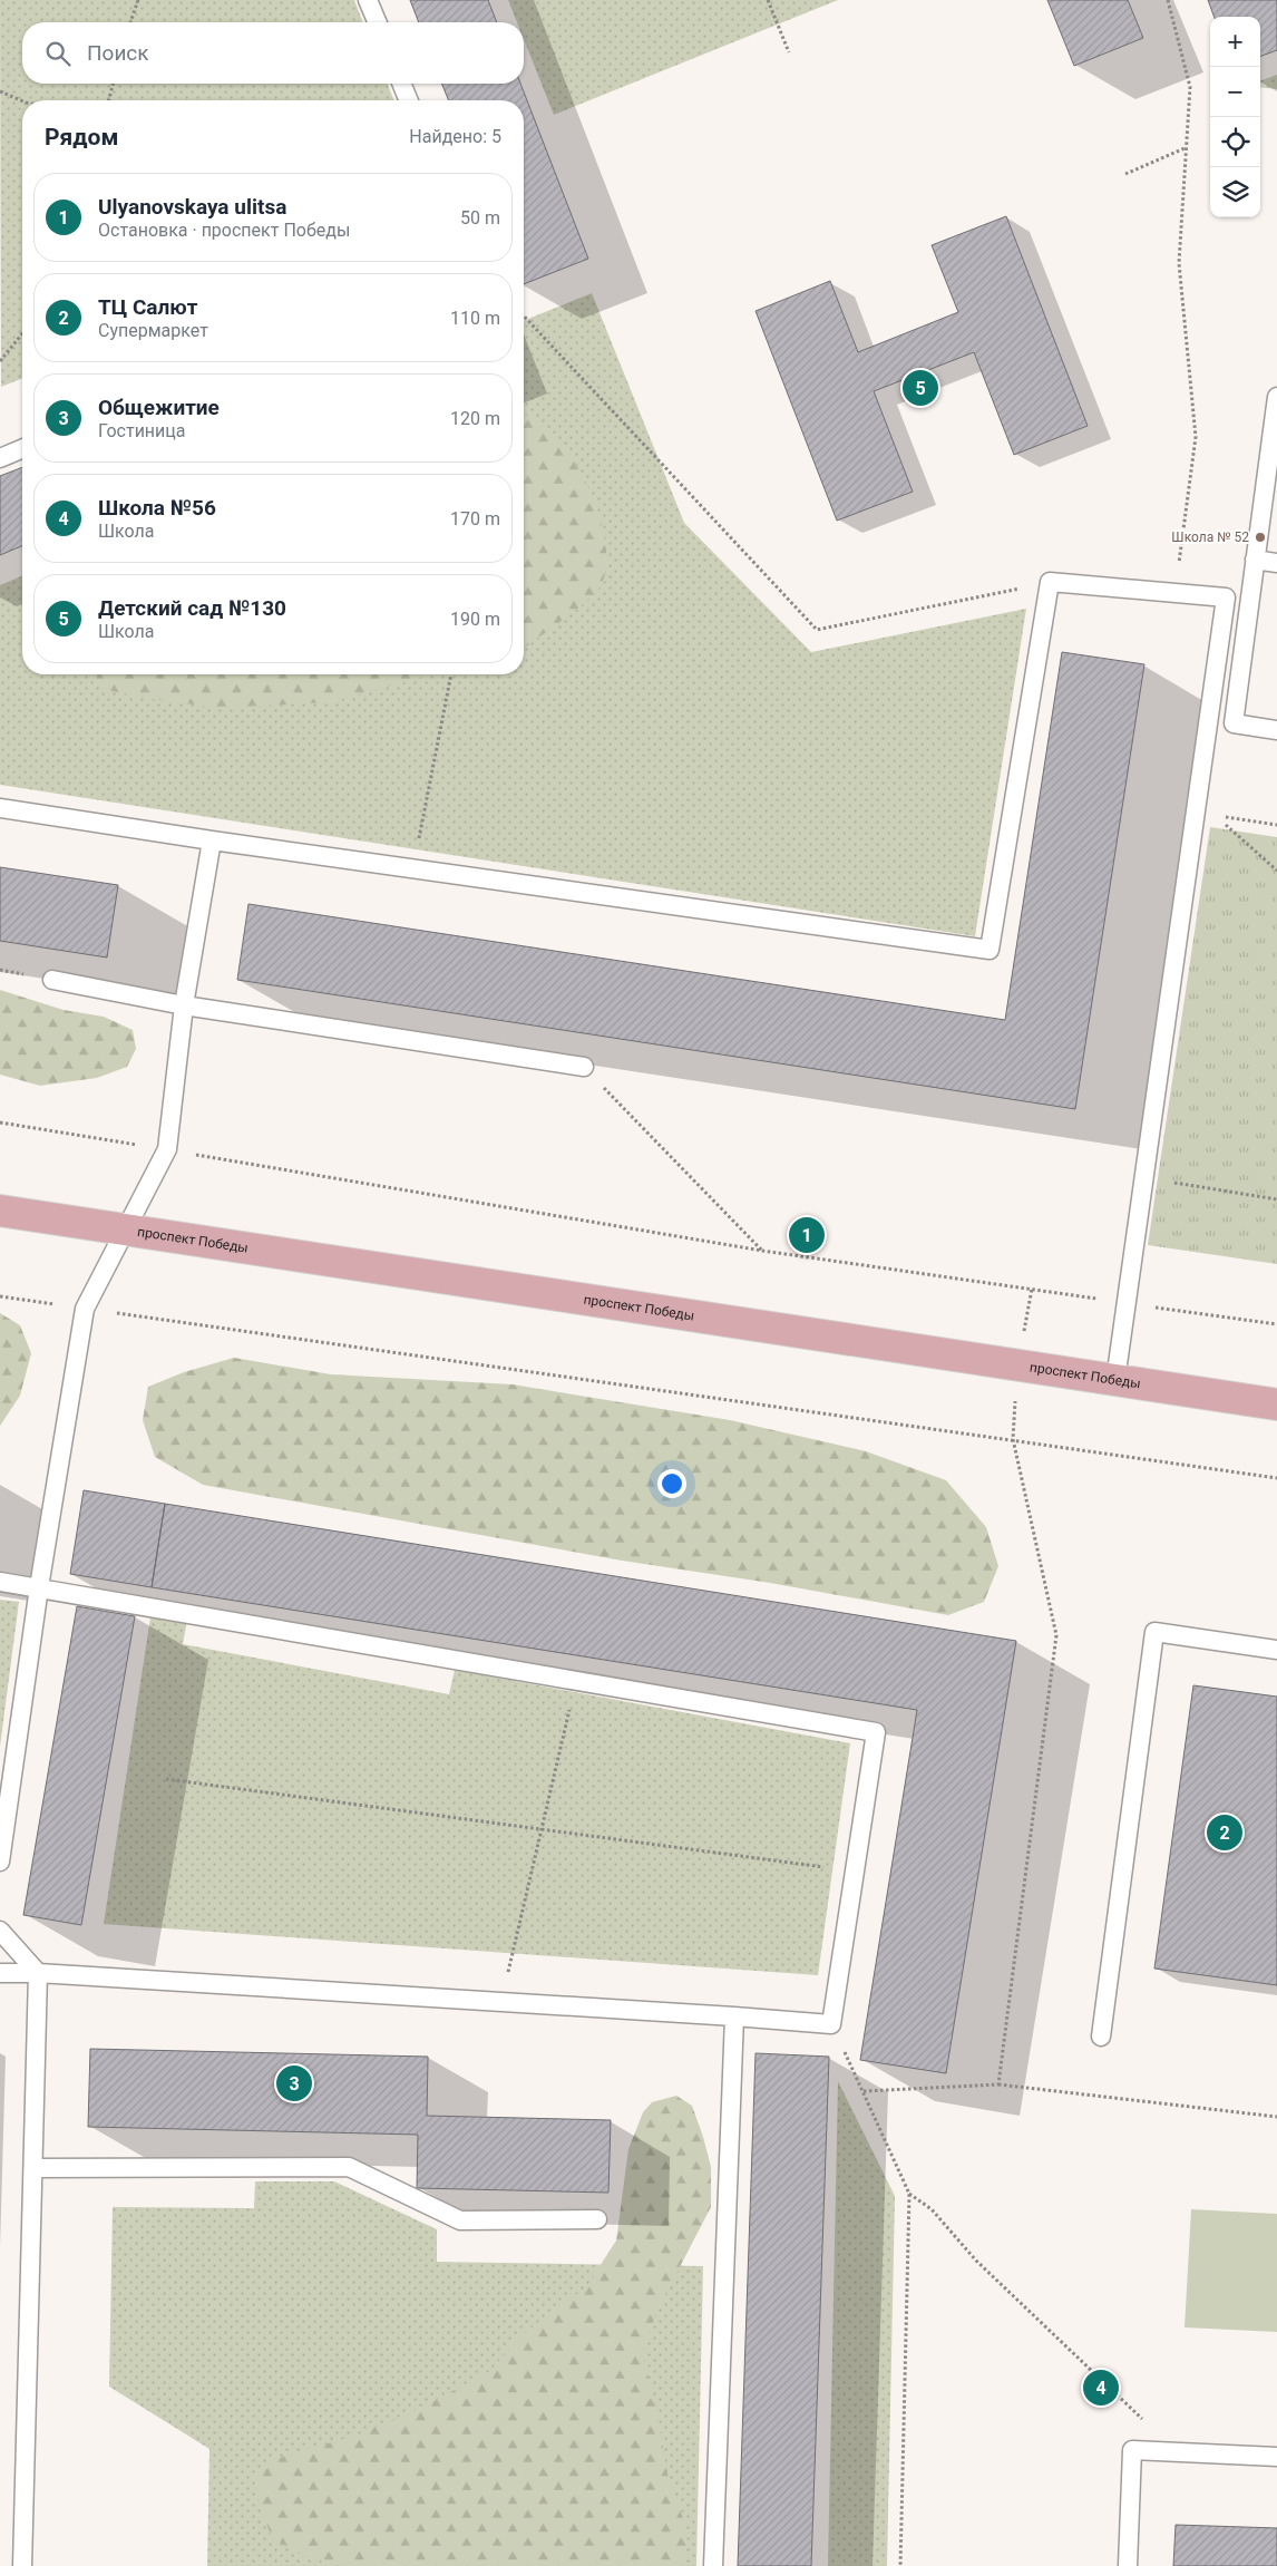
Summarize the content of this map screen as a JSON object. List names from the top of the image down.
{
  "streets": {
    "main road": ["проспект Победы"]
  },
  "places": ["Школа № 52"],
  "page": {
    "map_buttons": ["+", "−"],
    "search": "Поиск",
    "heading": ["Рядом", "Найдено: 5"],
    "list": [
      {
        "mark": "1",
        "name": "Ulyanovskaya ulitsa",
        "note": "Остановка · проспект Победы",
        "value": "50 m"
      },
      {
        "mark": "2",
        "name": "ТЦ Салют",
        "note": "Супермаркет",
        "value": "110 m"
      },
      {
        "mark": "3",
        "name": "Общежитие",
        "note": "Гостиница",
        "value": "120 m"
      },
      {
        "mark": "4",
        "name": "Школа №56",
        "note": "Школа",
        "value": "170 m"
      },
      {
        "mark": "5",
        "name": "Детский сад №130",
        "note": "Школа",
        "value": "190 m"
      }
    ],
    "pins": [
      "5",
      "1",
      "2",
      "3",
      "4"
    ]
  }
}
